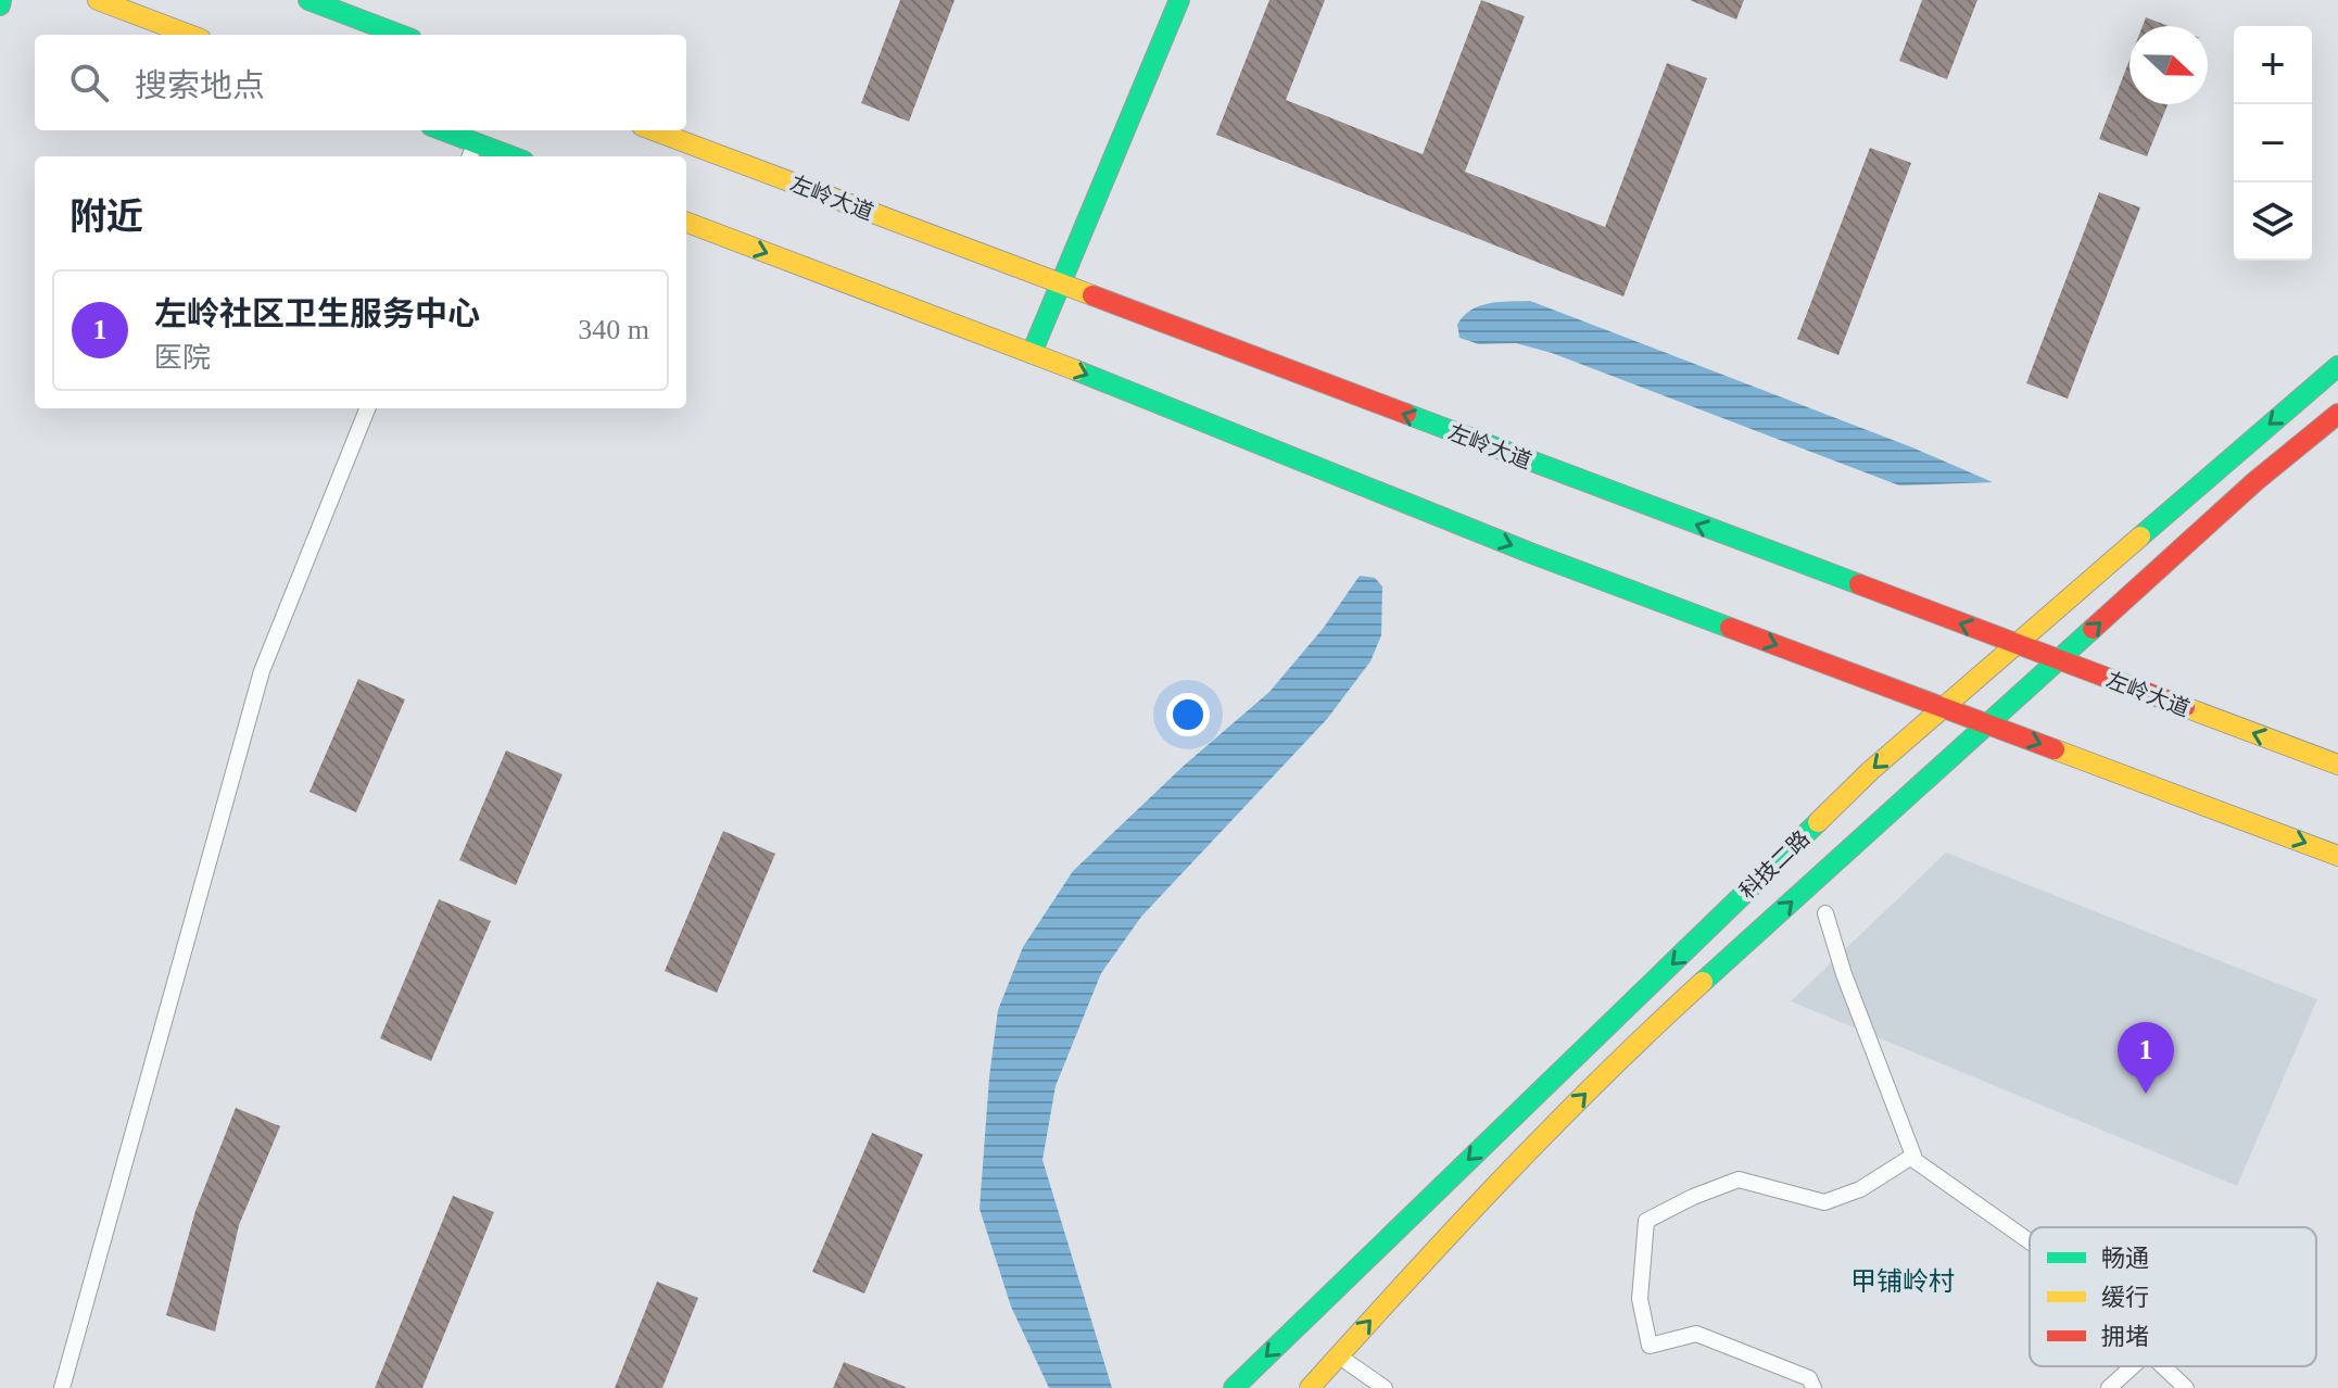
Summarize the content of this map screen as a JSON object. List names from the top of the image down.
{
  "streets": {
    "street": ["左岭大道", "科技二路"]
  },
  "crossings": [
    ["左岭大道", "科技二路"]
  ],
  "districts": ["甲铺岭村"],
  "legend": ["畅通", "缓行", "拥堵"],
  "north": "right",
  "page": {
    "map_buttons": ["+", "−"],
    "search": "搜索地点",
    "heading": "附近",
    "list": [
      {
        "mark": "1",
        "name": "左岭社区卫生服务中心",
        "note": "医院",
        "value": "340 m"
      }
    ],
    "pins": "1"
  }
}
